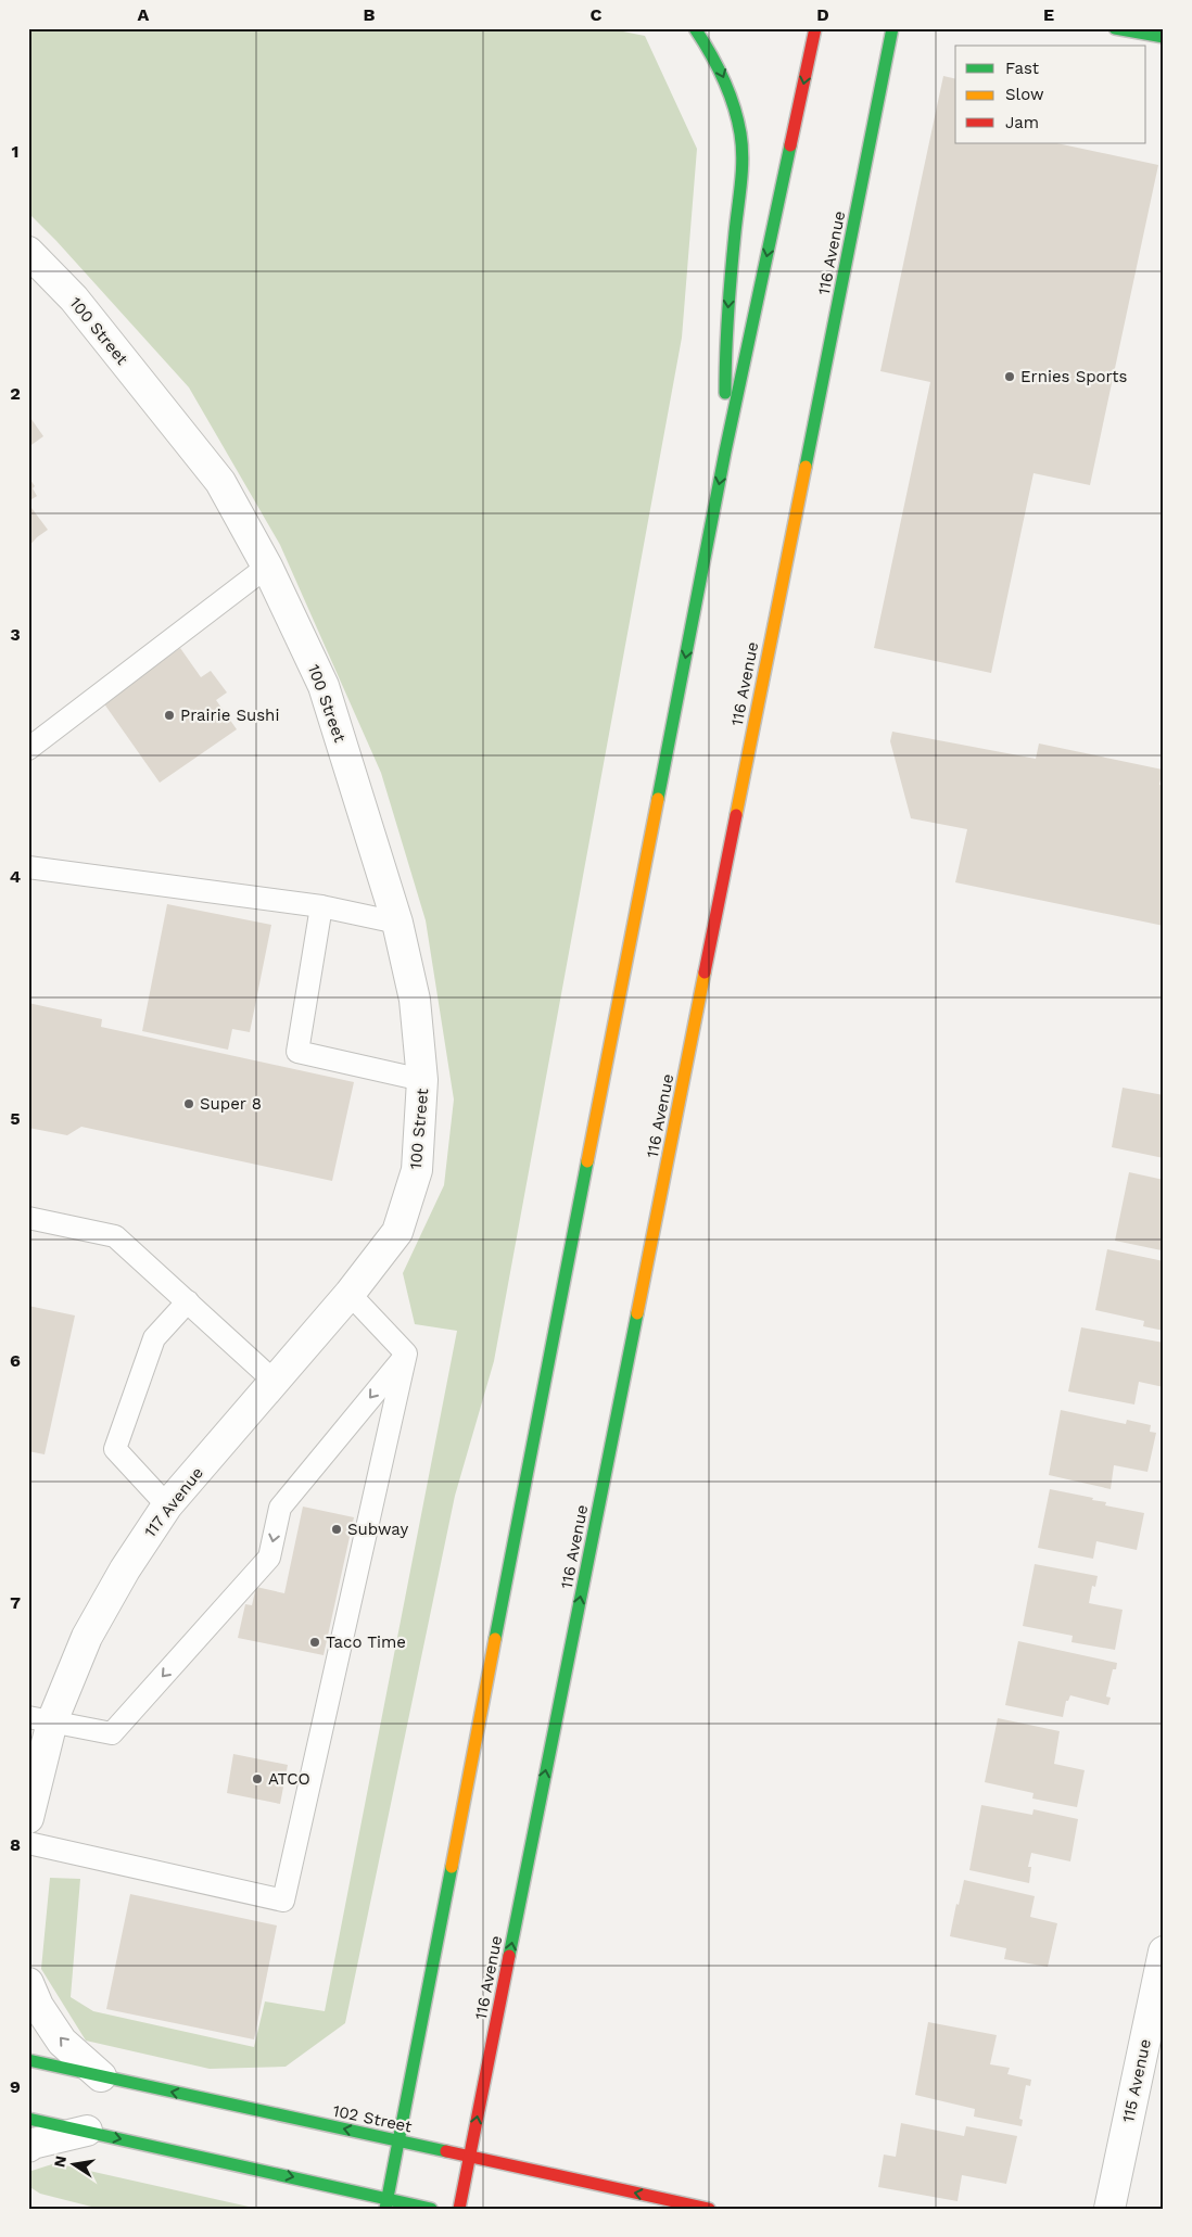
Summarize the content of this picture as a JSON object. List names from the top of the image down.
{
  "streets": {
    "main road": ["116 Avenue", "102 Street"],
    "street": ["100 Street", "117 Avenue", "115 Avenue"]
  },
  "crossings": [
    ["116 Avenue", "102 Street"],
    ["100 Street", "117 Avenue"]
  ],
  "places": [
    "Ernies Sports",
    "Prairie Sushi",
    "Super 8",
    "Subway",
    "Taco Time",
    "ATCO"
  ],
  "legend": ["Fast", "Slow", "Jam"],
  "north": "left",
  "grid": {
    "columns": [
      "A",
      "B",
      "C",
      "D",
      "E"
    ],
    "rows": [
      "1",
      "2",
      "3",
      "4",
      "5",
      "6",
      "7",
      "8",
      "9"
    ]
  }
}
